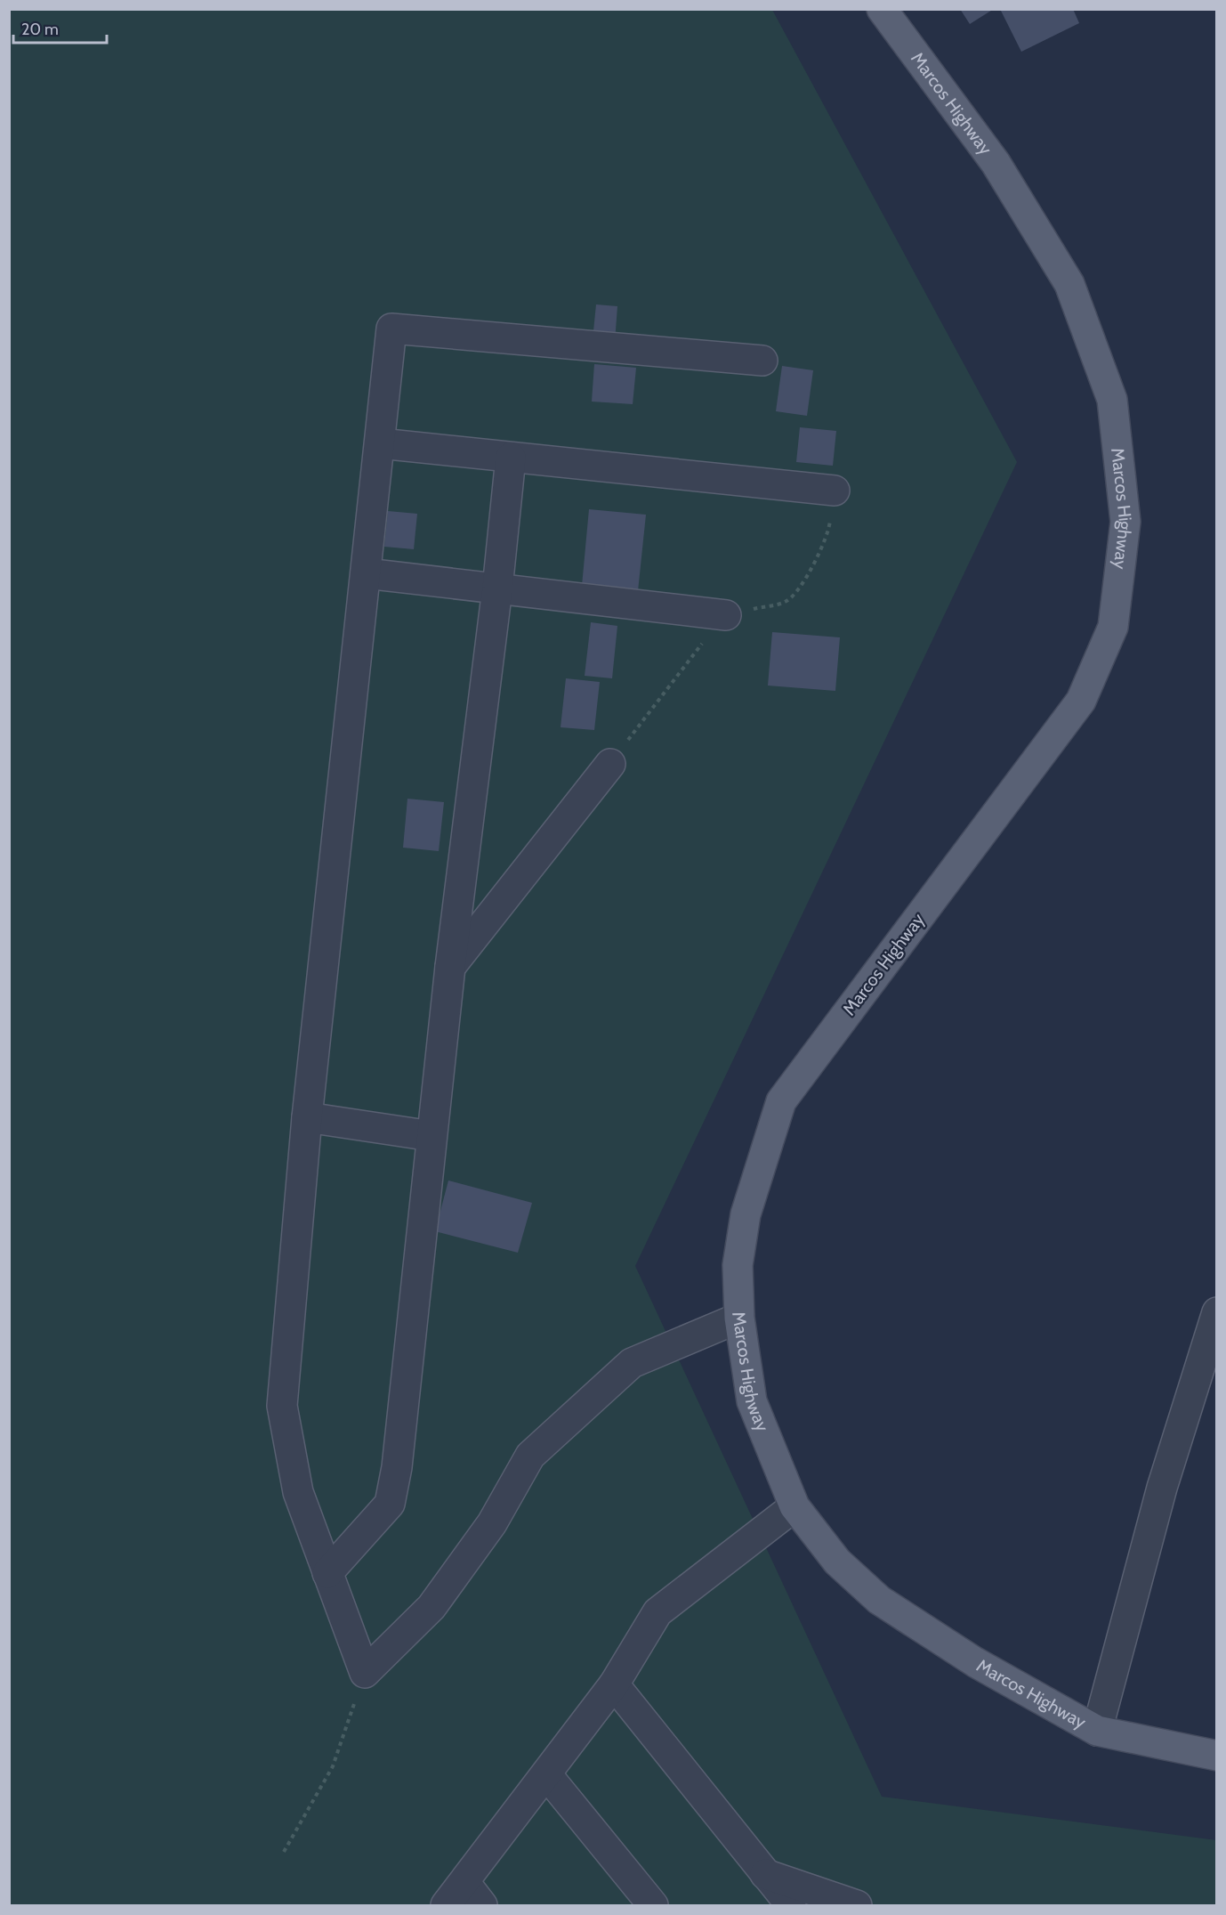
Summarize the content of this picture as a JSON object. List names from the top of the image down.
{
  "streets": {
    "main road": ["Marcos Highway"]
  },
  "scale_bar": "20 m"
}
